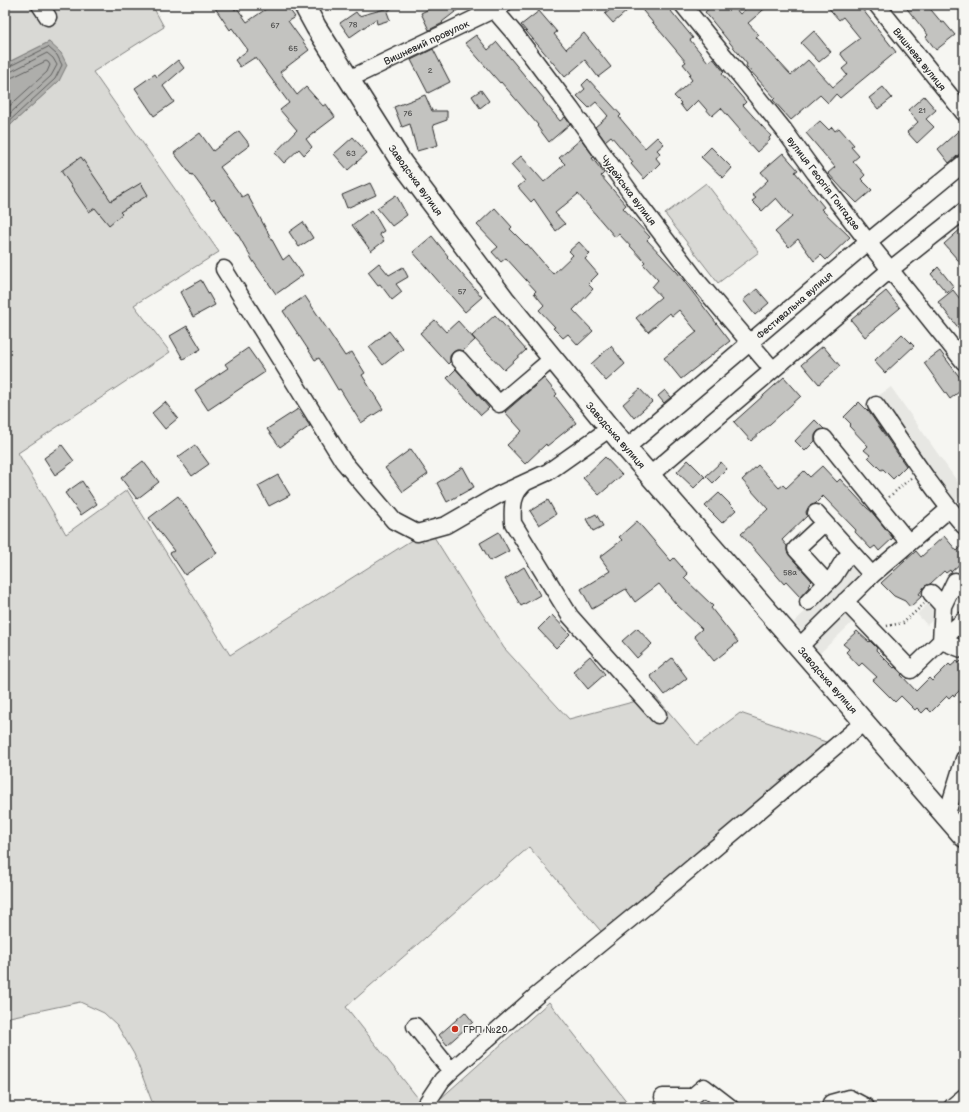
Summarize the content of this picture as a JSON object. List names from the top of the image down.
{
  "streets": {
    "main road": ["Заводська вулиця"],
    "street": [
      "Вишневий провулок",
      "Вишнева вулиця",
      "вулиця Георгія Гонгадзе",
      "Чудейська вулиця",
      "Фестивальна вулиця"
    ]
  },
  "crossings": [
    ["Вишневий провулок", "Заводська вулиця"],
    ["Вишневий провулок", "Чудейська вулиця"],
    ["Заводська вулиця", "Фестивальна вулиця"],
    ["вулиця Георгія Гонгадзе", "Фестивальна вулиця"],
    ["Чудейська вулиця", "Фестивальна вулиця"]
  ],
  "places": ["ГРП №20"],
  "house_numbers": [
    "78",
    "67",
    "65",
    "2",
    "21",
    "76",
    "63",
    "57",
    "58а"
  ]
}
